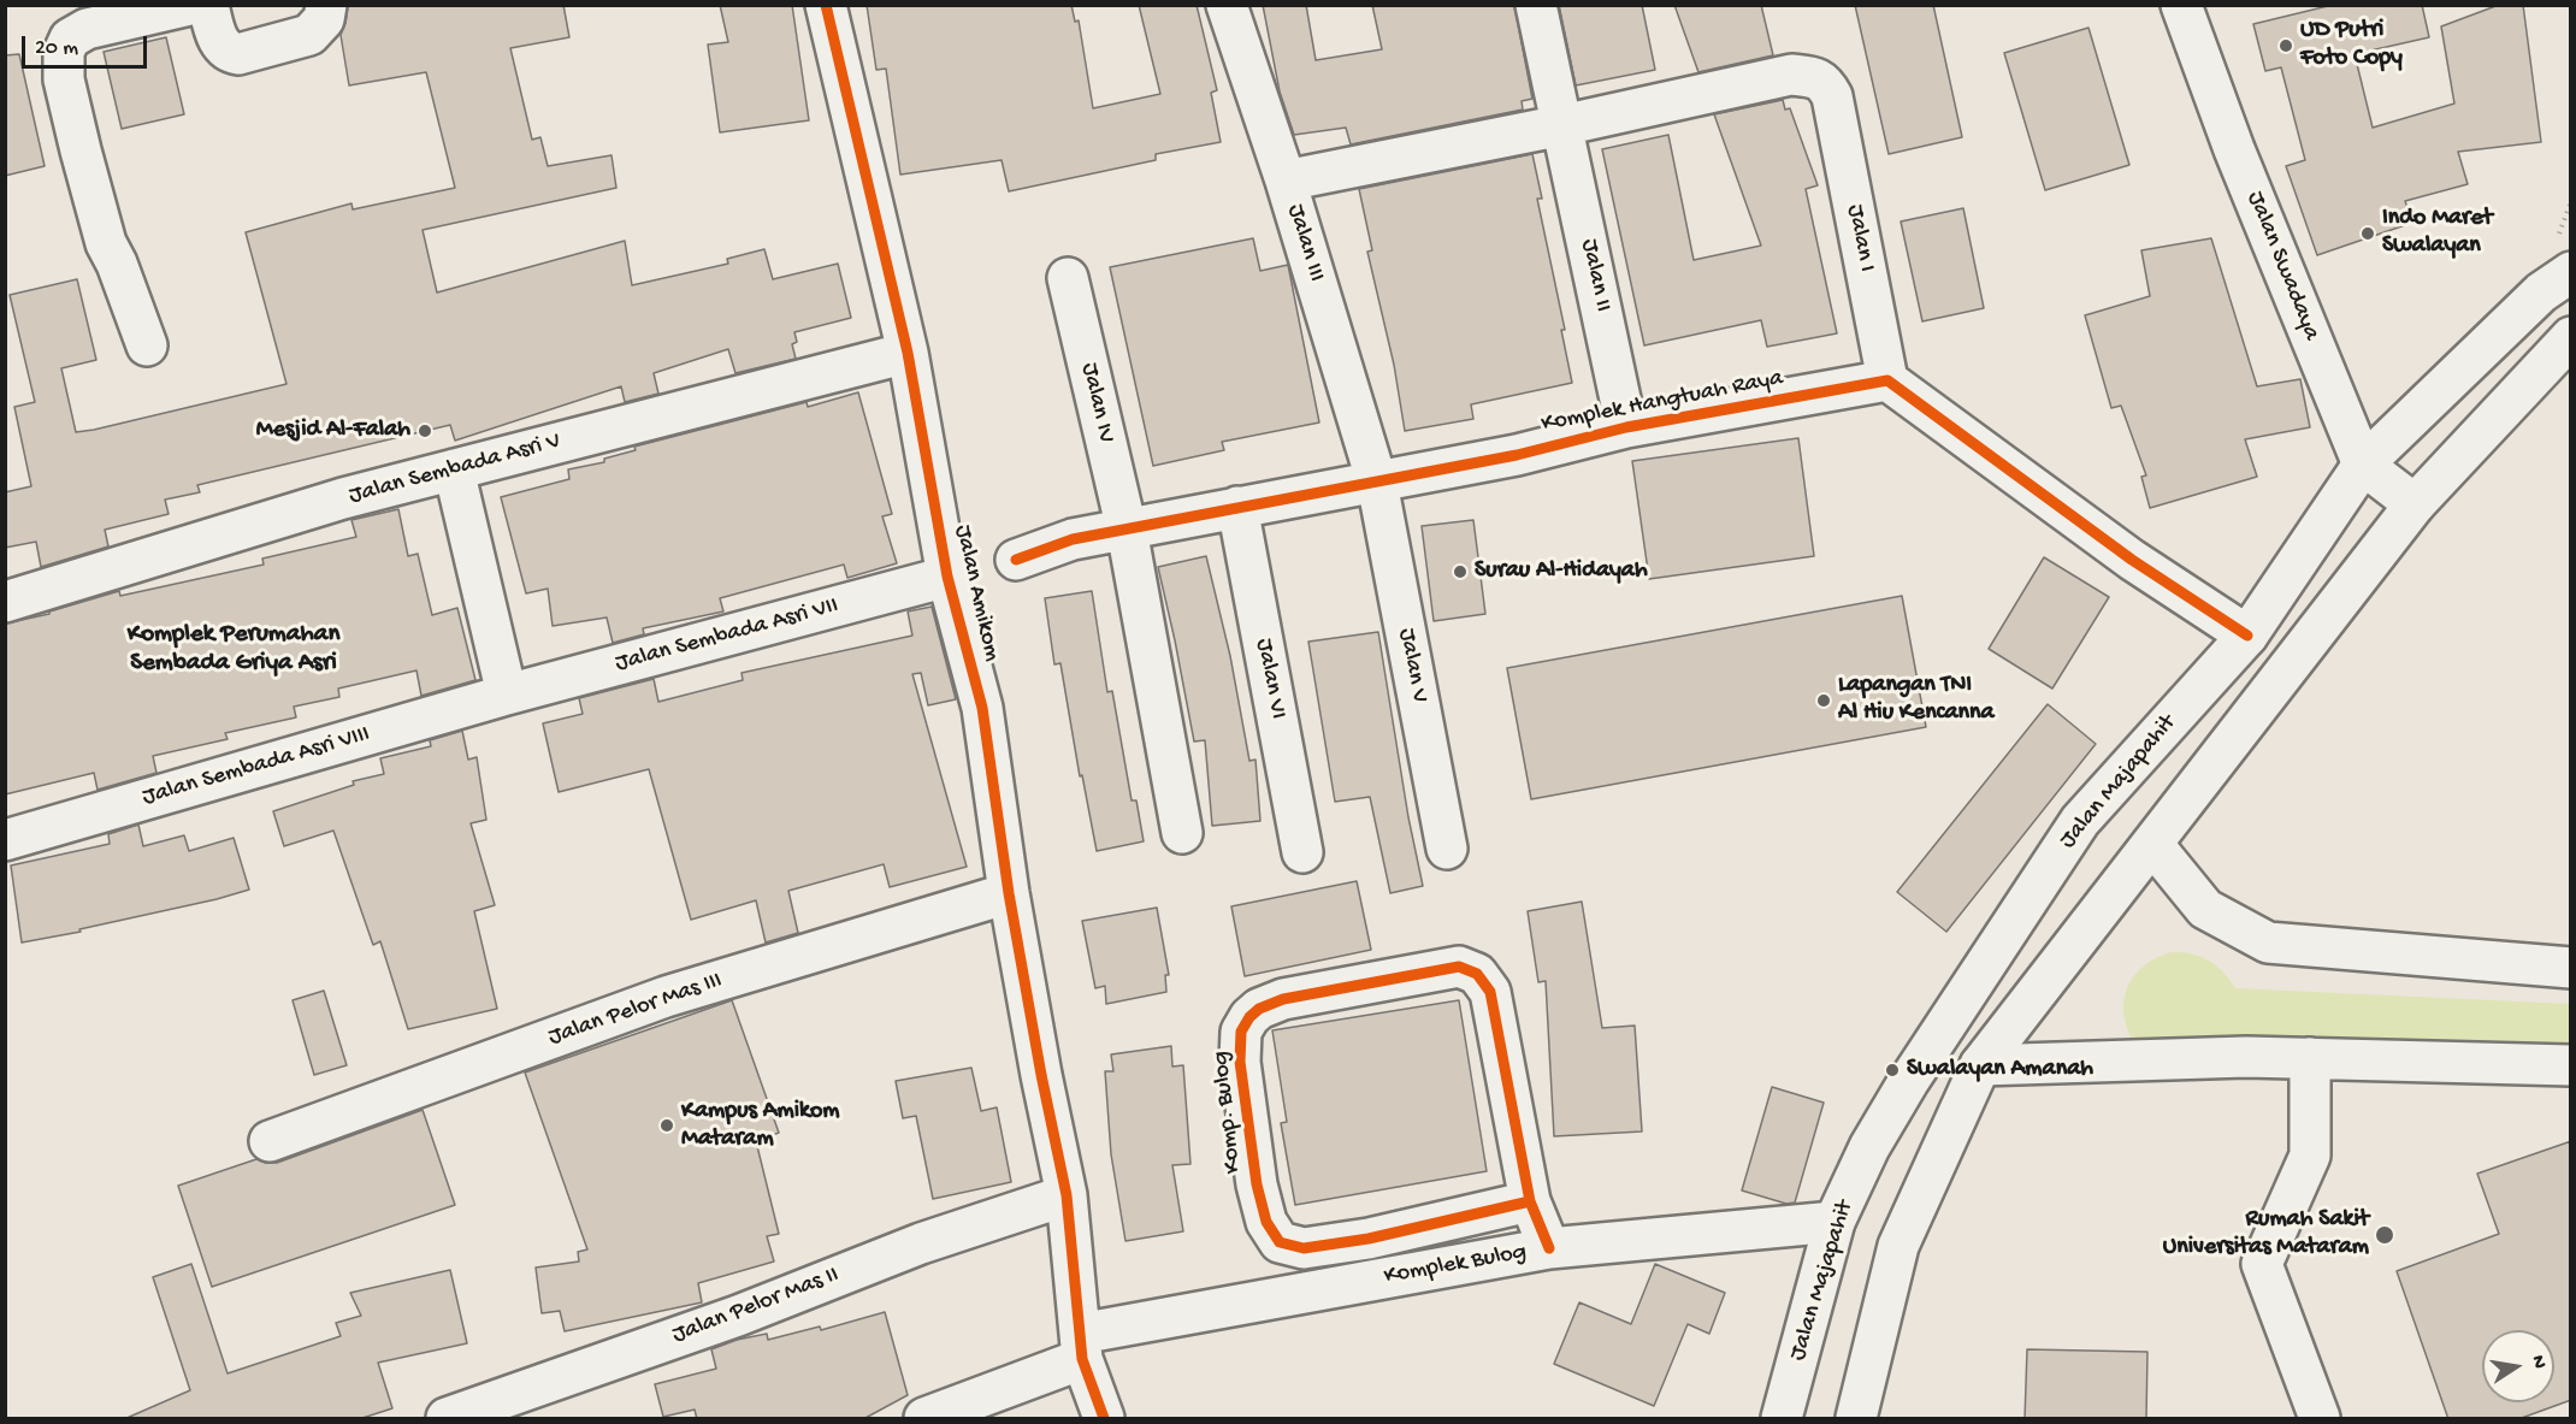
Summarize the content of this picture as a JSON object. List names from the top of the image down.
{
  "streets": {
    "street": [
      "Jalan I",
      "Jalan III",
      "Jalan Swadaya",
      "Jalan II",
      "Komplek Hangtuah Raya",
      "Jalan IV",
      "Jalan Sembada Asri V",
      "Jalan Amikom",
      "Jalan Sembada Asri VII",
      "Jalan V",
      "Jalan VI",
      "Jalan Sembada Asri VIII",
      "Jalan Majapahit",
      "Jalan Pelor Mas III",
      "Komp. Bulog",
      "Komplek Bulog",
      "Jalan Pelor Mas II"
    ]
  },
  "crossings": [
    ["Jalan I", "Jalan II"],
    ["Jalan I", "Komplek Hangtuah Raya"],
    ["Jalan III", "Komplek Hangtuah Raya"],
    ["Jalan III", "Jalan V"],
    ["Jalan Swadaya", "Jalan Majapahit"],
    ["Jalan II", "Komplek Hangtuah Raya"],
    ["Komplek Hangtuah Raya", "Jalan IV"],
    ["Komplek Hangtuah Raya", "Jalan V"],
    ["Komplek Hangtuah Raya", "Jalan VI"],
    ["Jalan Sembada Asri V", "Jalan Amikom"],
    ["Jalan Amikom", "Jalan Sembada Asri VII"],
    ["Jalan Amikom", "Jalan Pelor Mas III"],
    ["Jalan Amikom", "Komplek Bulog"],
    ["Jalan Amikom", "Jalan Pelor Mas II"],
    ["Jalan Sembada Asri VII", "Jalan Sembada Asri VIII"],
    ["Jalan Majapahit", "Komplek Bulog"],
    ["Komp. Bulog", "Komplek Bulog"]
  ],
  "districts": ["Komplek Perumahan Sembada Griya Asri"],
  "places": [
    "UD Putri Foto Copy",
    "Indo Maret Swalayan",
    "Mesjid Al-Falah",
    "Surau Al-Hidayah",
    "Lapangan TNI Al Hiu Kencanna",
    "Swalayan Amanah",
    "Kampus Amikom Mataram",
    "Rumah Sakit Universitas Mataram"
  ],
  "scale_bar": "20 m",
  "north": "right"
}
